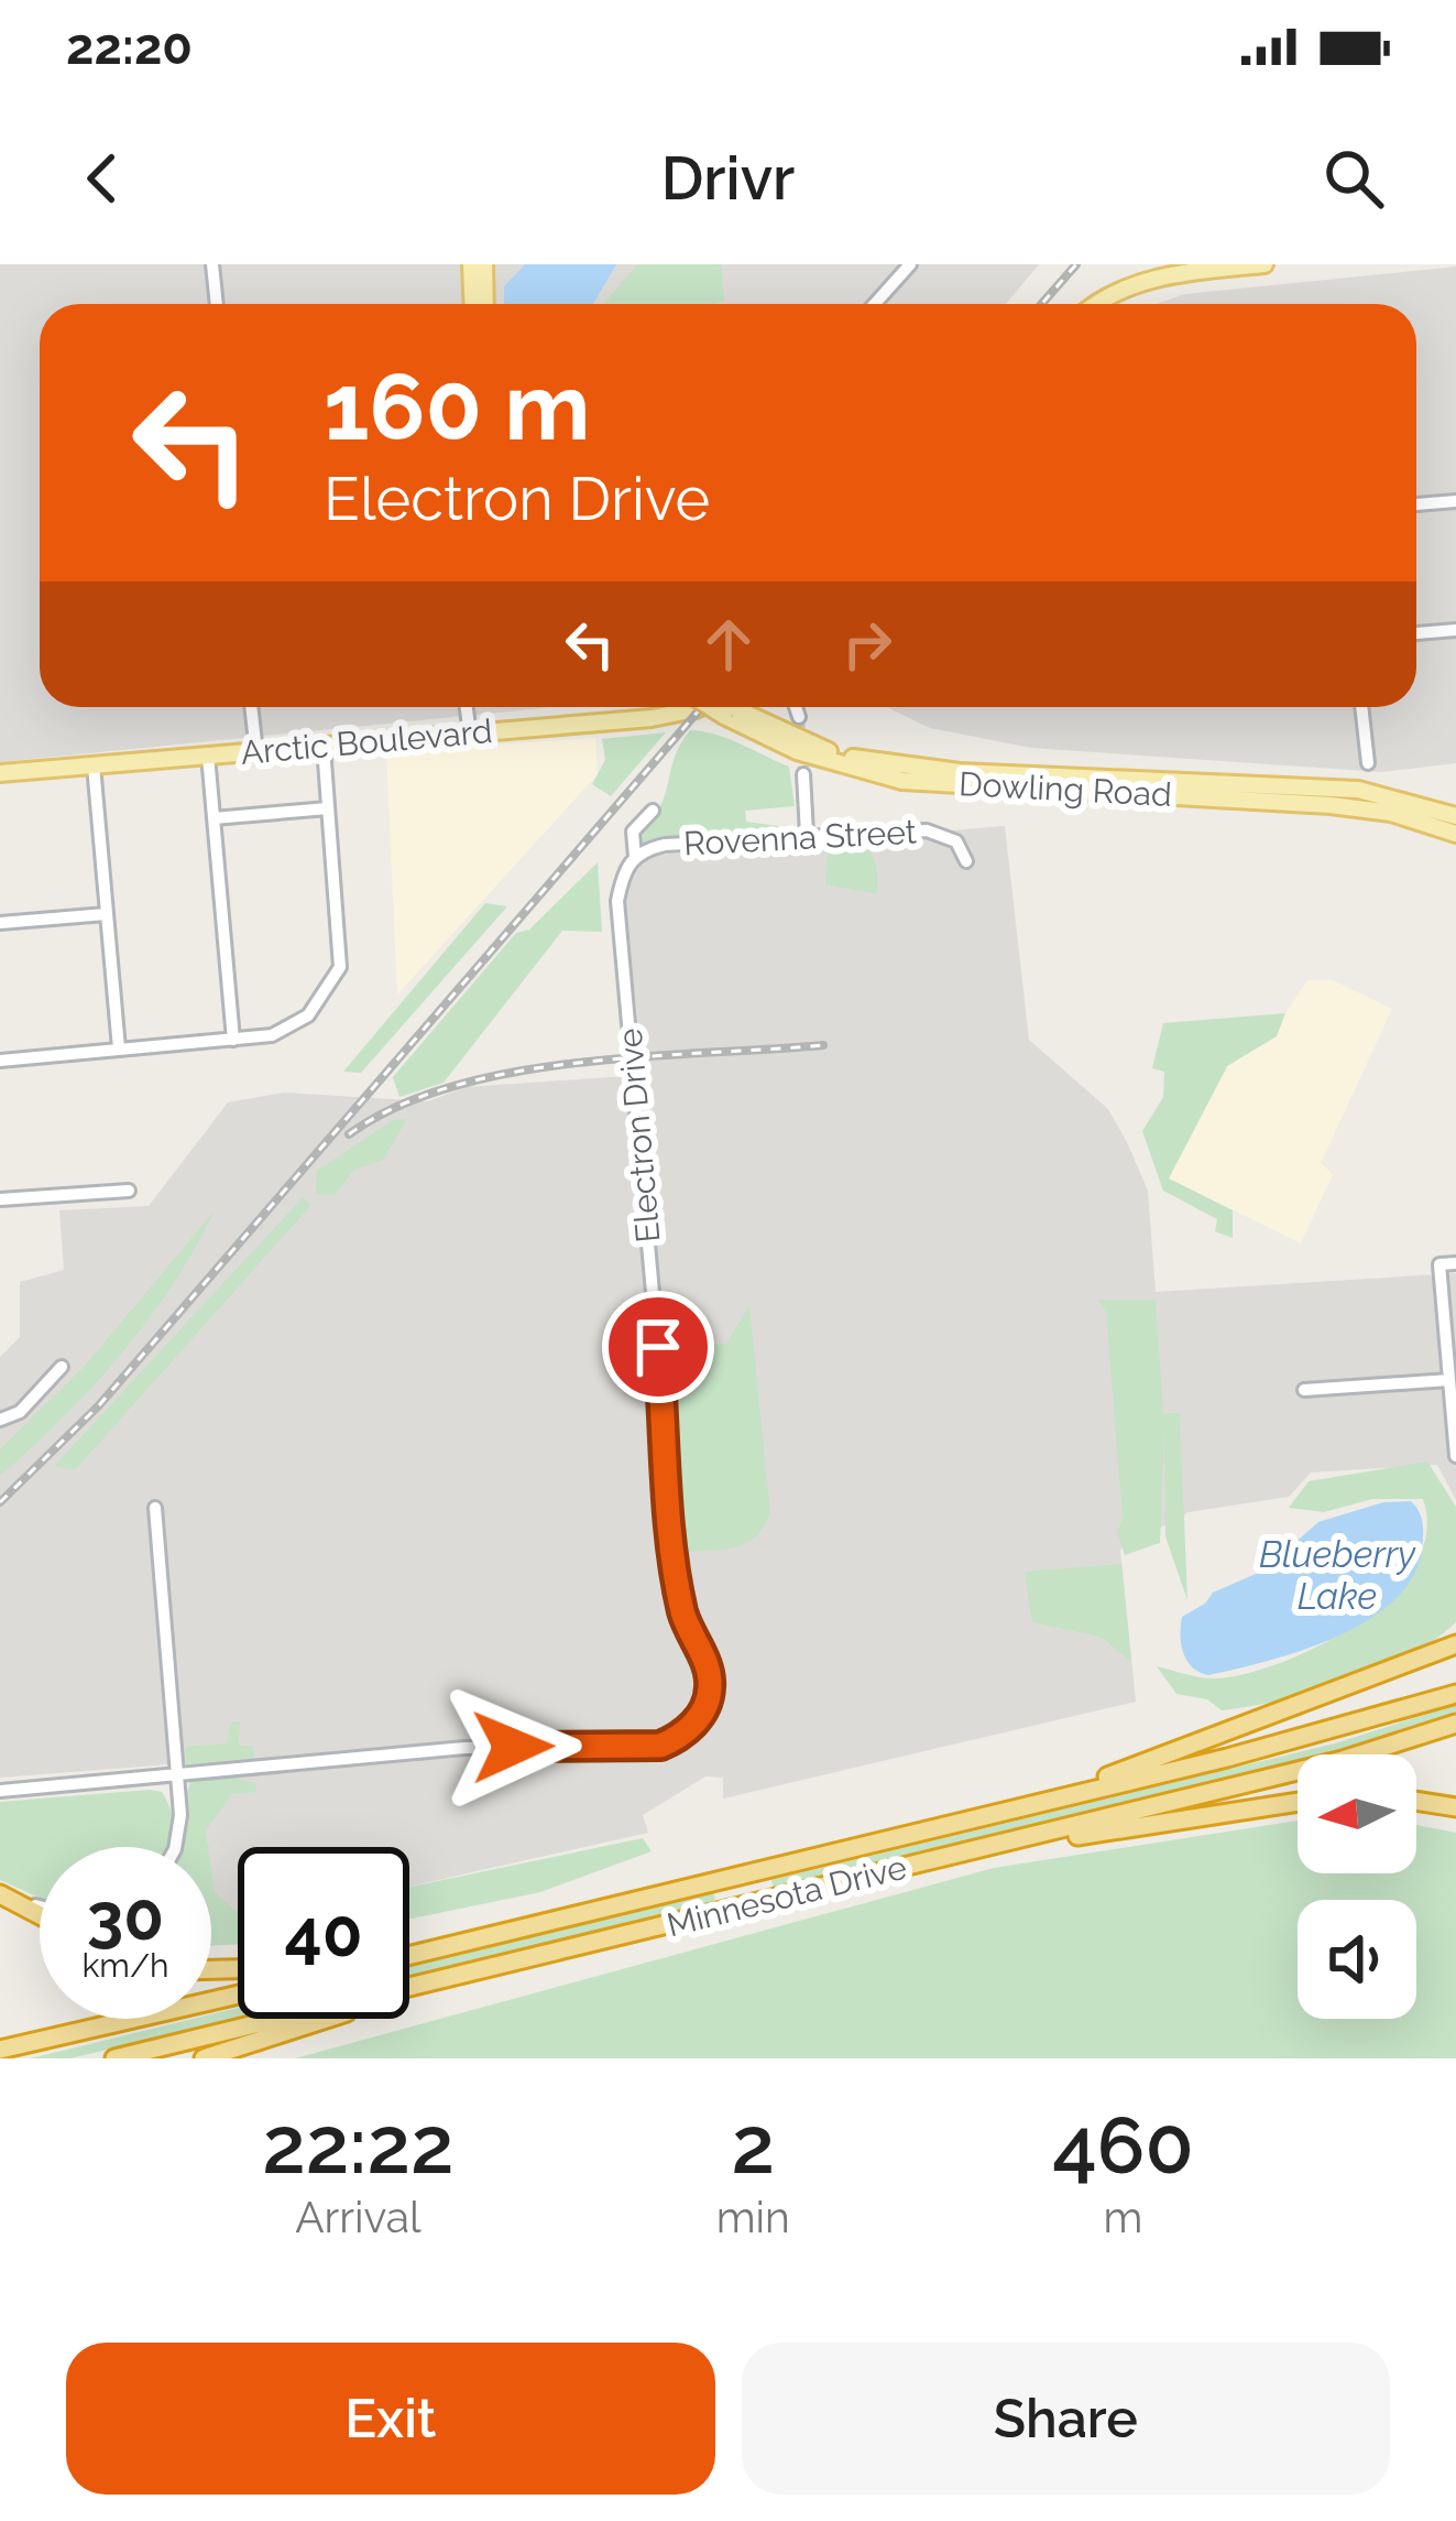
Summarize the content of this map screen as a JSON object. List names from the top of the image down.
{
  "streets": {
    "highway": ["Minnesota Drive"],
    "main road": ["Arctic Boulevard", "Dowling Road"],
    "street": ["Rovenna Street", "Electron Drive"]
  },
  "crossings": [
    ["Rovenna Street", "Electron Drive"]
  ],
  "water": ["Blueberry Lake"],
  "north": "left",
  "page": {
    "status": "22:20",
    "header": "Drivr",
    "turn": ["160 m", "Electron Drive"],
    "speed": "30 km/h",
    "limit": "40",
    "eta": [
      "22:22",
      "Arrival",
      "2",
      "min",
      "460",
      "m"
    ],
    "buttons": ["Exit", "Share"]
  }
}
